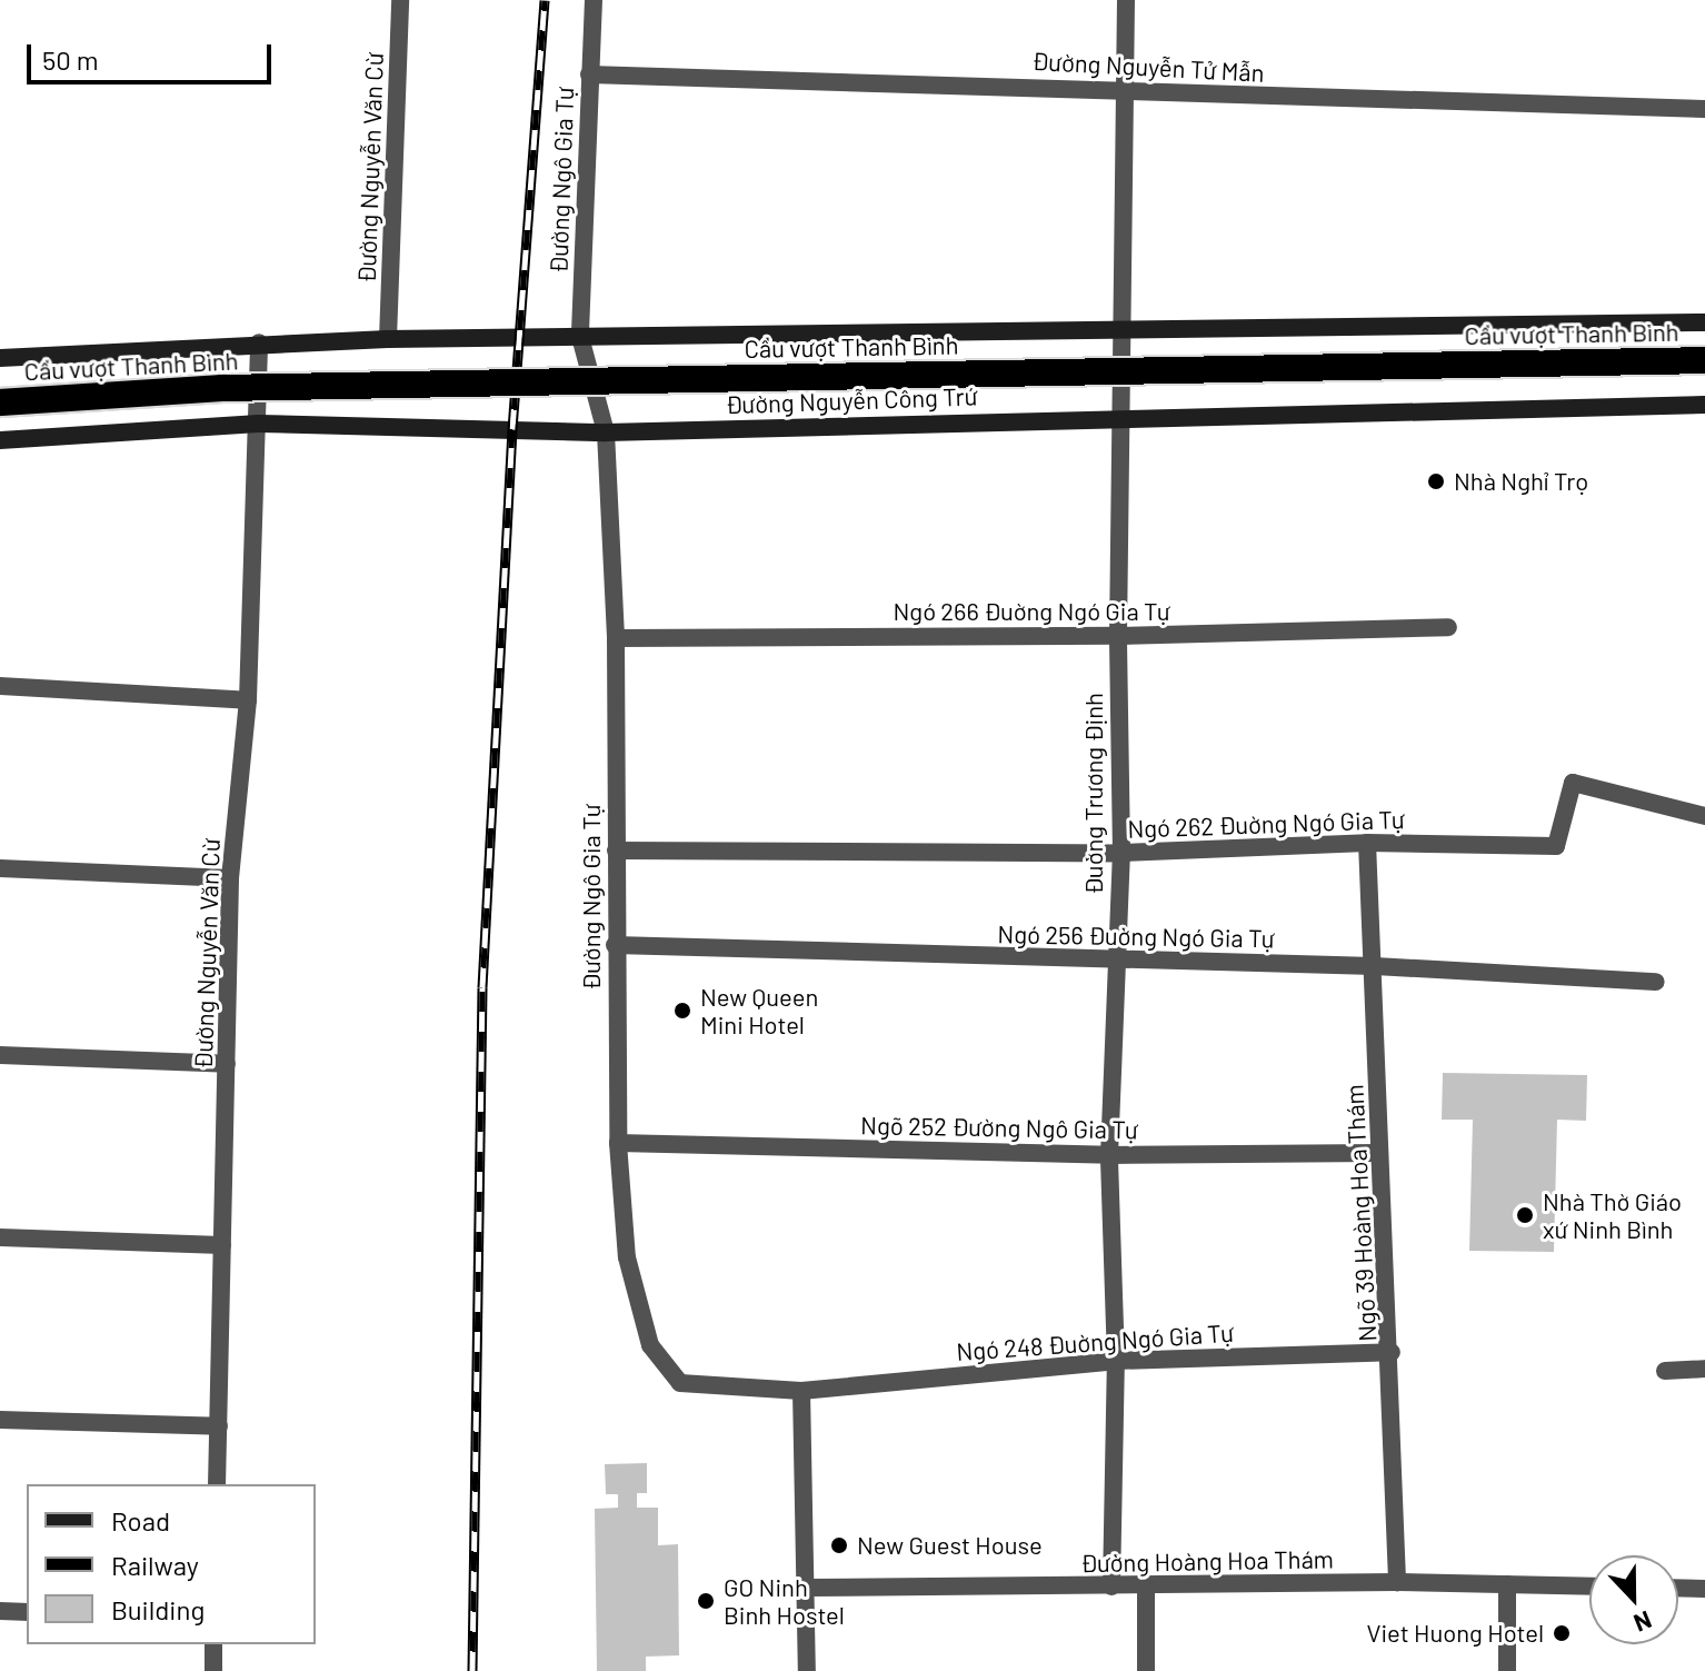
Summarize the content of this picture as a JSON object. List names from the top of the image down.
{
  "streets": {
    "highway": ["Cầu vượt Thanh Bình"],
    "main road": ["Đường Nguyễn Công Trứ"],
    "street": [
      "Đường Nguyễn Tử Mẫn",
      "Đường Nguyễn Văn Cừ",
      "Đường Ngô Gia Tự",
      "Ngó 266 Đuờng Ngó Gia Tự",
      "Đuờng Trương Định",
      "Ngó 262 Đuờng Ngó Gia Tự",
      "Ngó 256 Đuờng Ngó Gia Tự",
      "Ngõ 252 Đường Ngô Gia Tự",
      "Ngõ 39 Hoàng Hoa Thám",
      "Ngó 248 Đuờng Ngó Gia Tự",
      "Đường Hoàng Hoa Thám"
    ]
  },
  "crossings": [
    ["Đường Nguyễn Tử Mẫn", "Đường Ngô Gia Tự"],
    ["Đường Nguyễn Tử Mẫn", "Đuờng Trương Định"],
    ["Đường Nguyễn Văn Cừ", "Đường Nguyễn Công Trứ"],
    ["Đường Ngô Gia Tự", "Đường Nguyễn Công Trứ"],
    ["Đường Ngô Gia Tự", "Ngó 266 Đuờng Ngó Gia Tự"],
    ["Đường Ngô Gia Tự", "Ngó 262 Đuờng Ngó Gia Tự"],
    ["Đường Ngô Gia Tự", "Ngó 256 Đuờng Ngó Gia Tự"],
    ["Đường Ngô Gia Tự", "Ngõ 252 Đường Ngô Gia Tự"],
    ["Đường Ngô Gia Tự", "Ngó 248 Đuờng Ngó Gia Tự"],
    ["Đường Nguyễn Công Trứ", "Đuờng Trương Định"],
    ["Ngó 266 Đuờng Ngó Gia Tự", "Đuờng Trương Định"],
    ["Đuờng Trương Định", "Ngó 262 Đuờng Ngó Gia Tự"],
    ["Đuờng Trương Định", "Ngó 256 Đuờng Ngó Gia Tự"],
    ["Đuờng Trương Định", "Ngõ 252 Đường Ngô Gia Tự"],
    ["Đuờng Trương Định", "Ngó 248 Đuờng Ngó Gia Tự"],
    ["Đuờng Trương Định", "Đường Hoàng Hoa Thám"],
    ["Ngó 262 Đuờng Ngó Gia Tự", "Ngõ 39 Hoàng Hoa Thám"],
    ["Ngó 256 Đuờng Ngó Gia Tự", "Ngõ 39 Hoàng Hoa Thám"],
    ["Ngõ 252 Đường Ngô Gia Tự", "Ngõ 39 Hoàng Hoa Thám"],
    ["Ngõ 39 Hoàng Hoa Thám", "Ngó 248 Đuờng Ngó Gia Tự"],
    ["Ngõ 39 Hoàng Hoa Thám", "Đường Hoàng Hoa Thám"]
  ],
  "places": [
    "Nhà Nghỉ Trọ",
    "New Queen Mini Hotel",
    "Nhà Thờ Giáo xứ Ninh Bình",
    "New Guest House",
    "GO Ninh Binh Hostel",
    "Viet Huong Hotel"
  ],
  "legend": ["Road", "Railway", "Building"],
  "scale_bar": "50 m",
  "north": "bottom"
}
